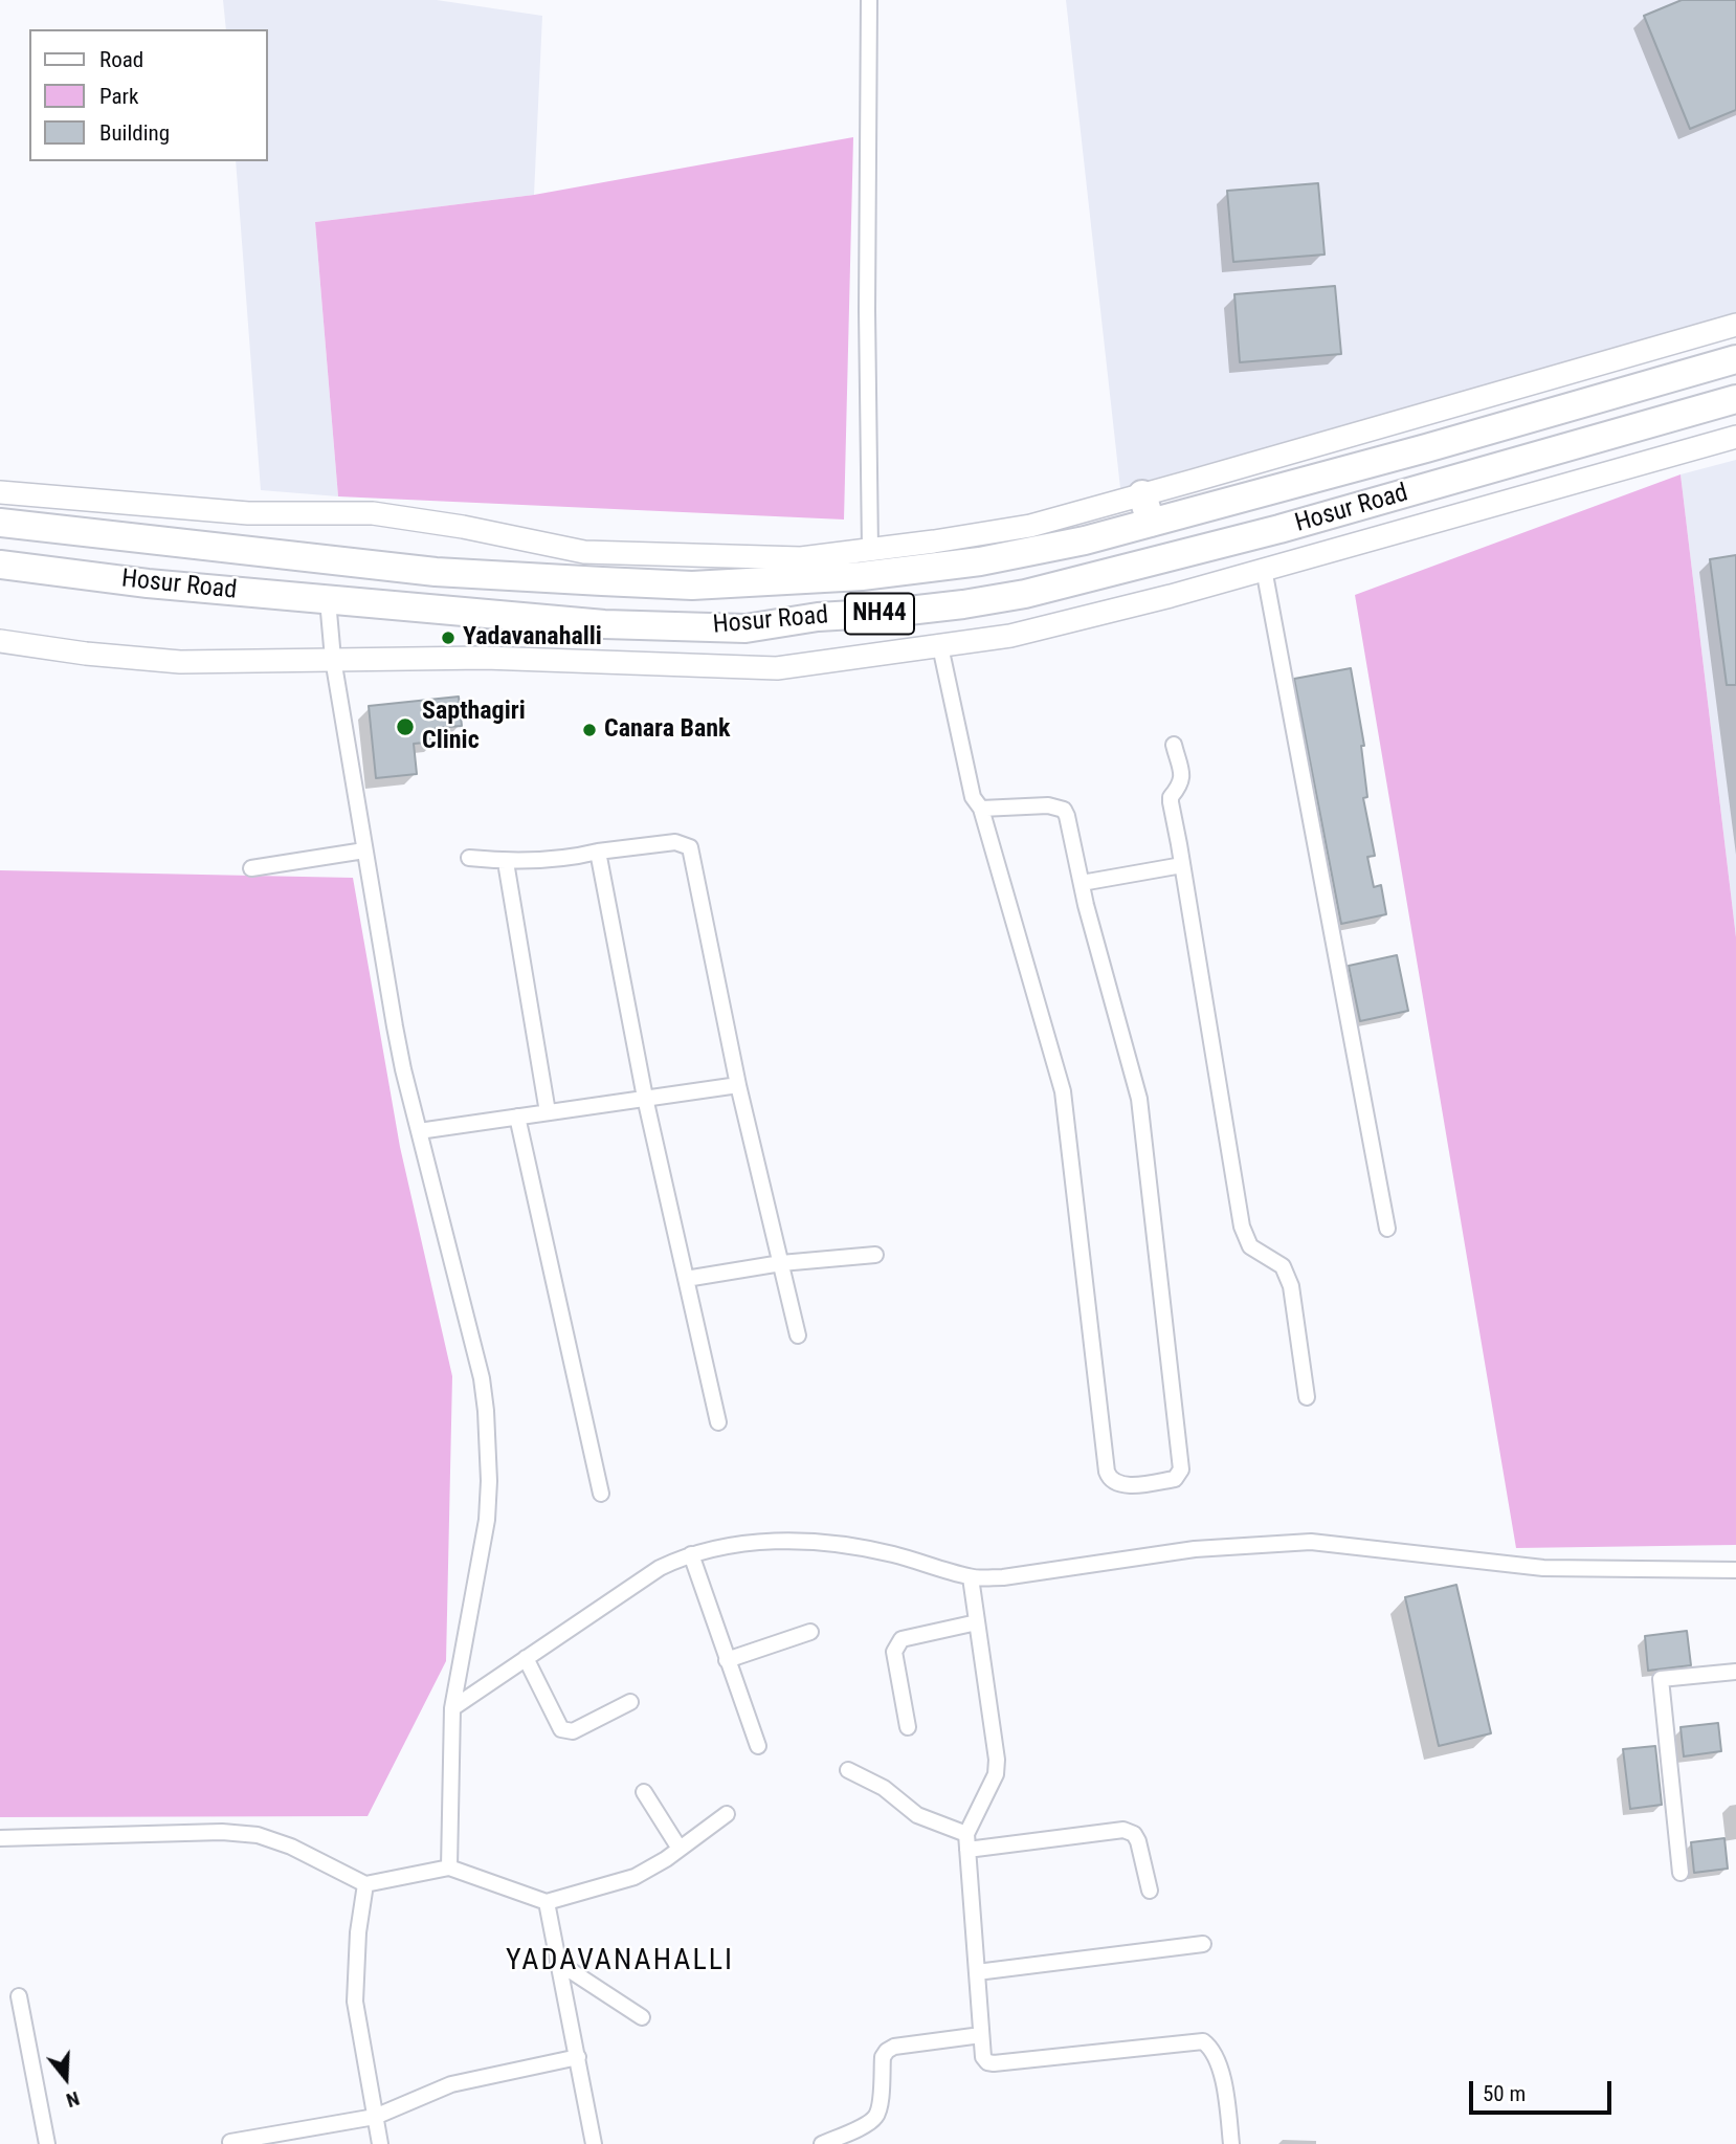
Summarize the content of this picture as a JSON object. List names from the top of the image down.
{
  "streets": {
    "highway": ["Hosur Road", "NH44"]
  },
  "districts": ["YADAVANAHALLI"],
  "places": ["Yadavanahalli", "Sapthagiri Clinic", "Canara Bank"],
  "legend": ["Road", "Park", "Building"],
  "scale_bar": "50 m",
  "north": "bottom"
}
